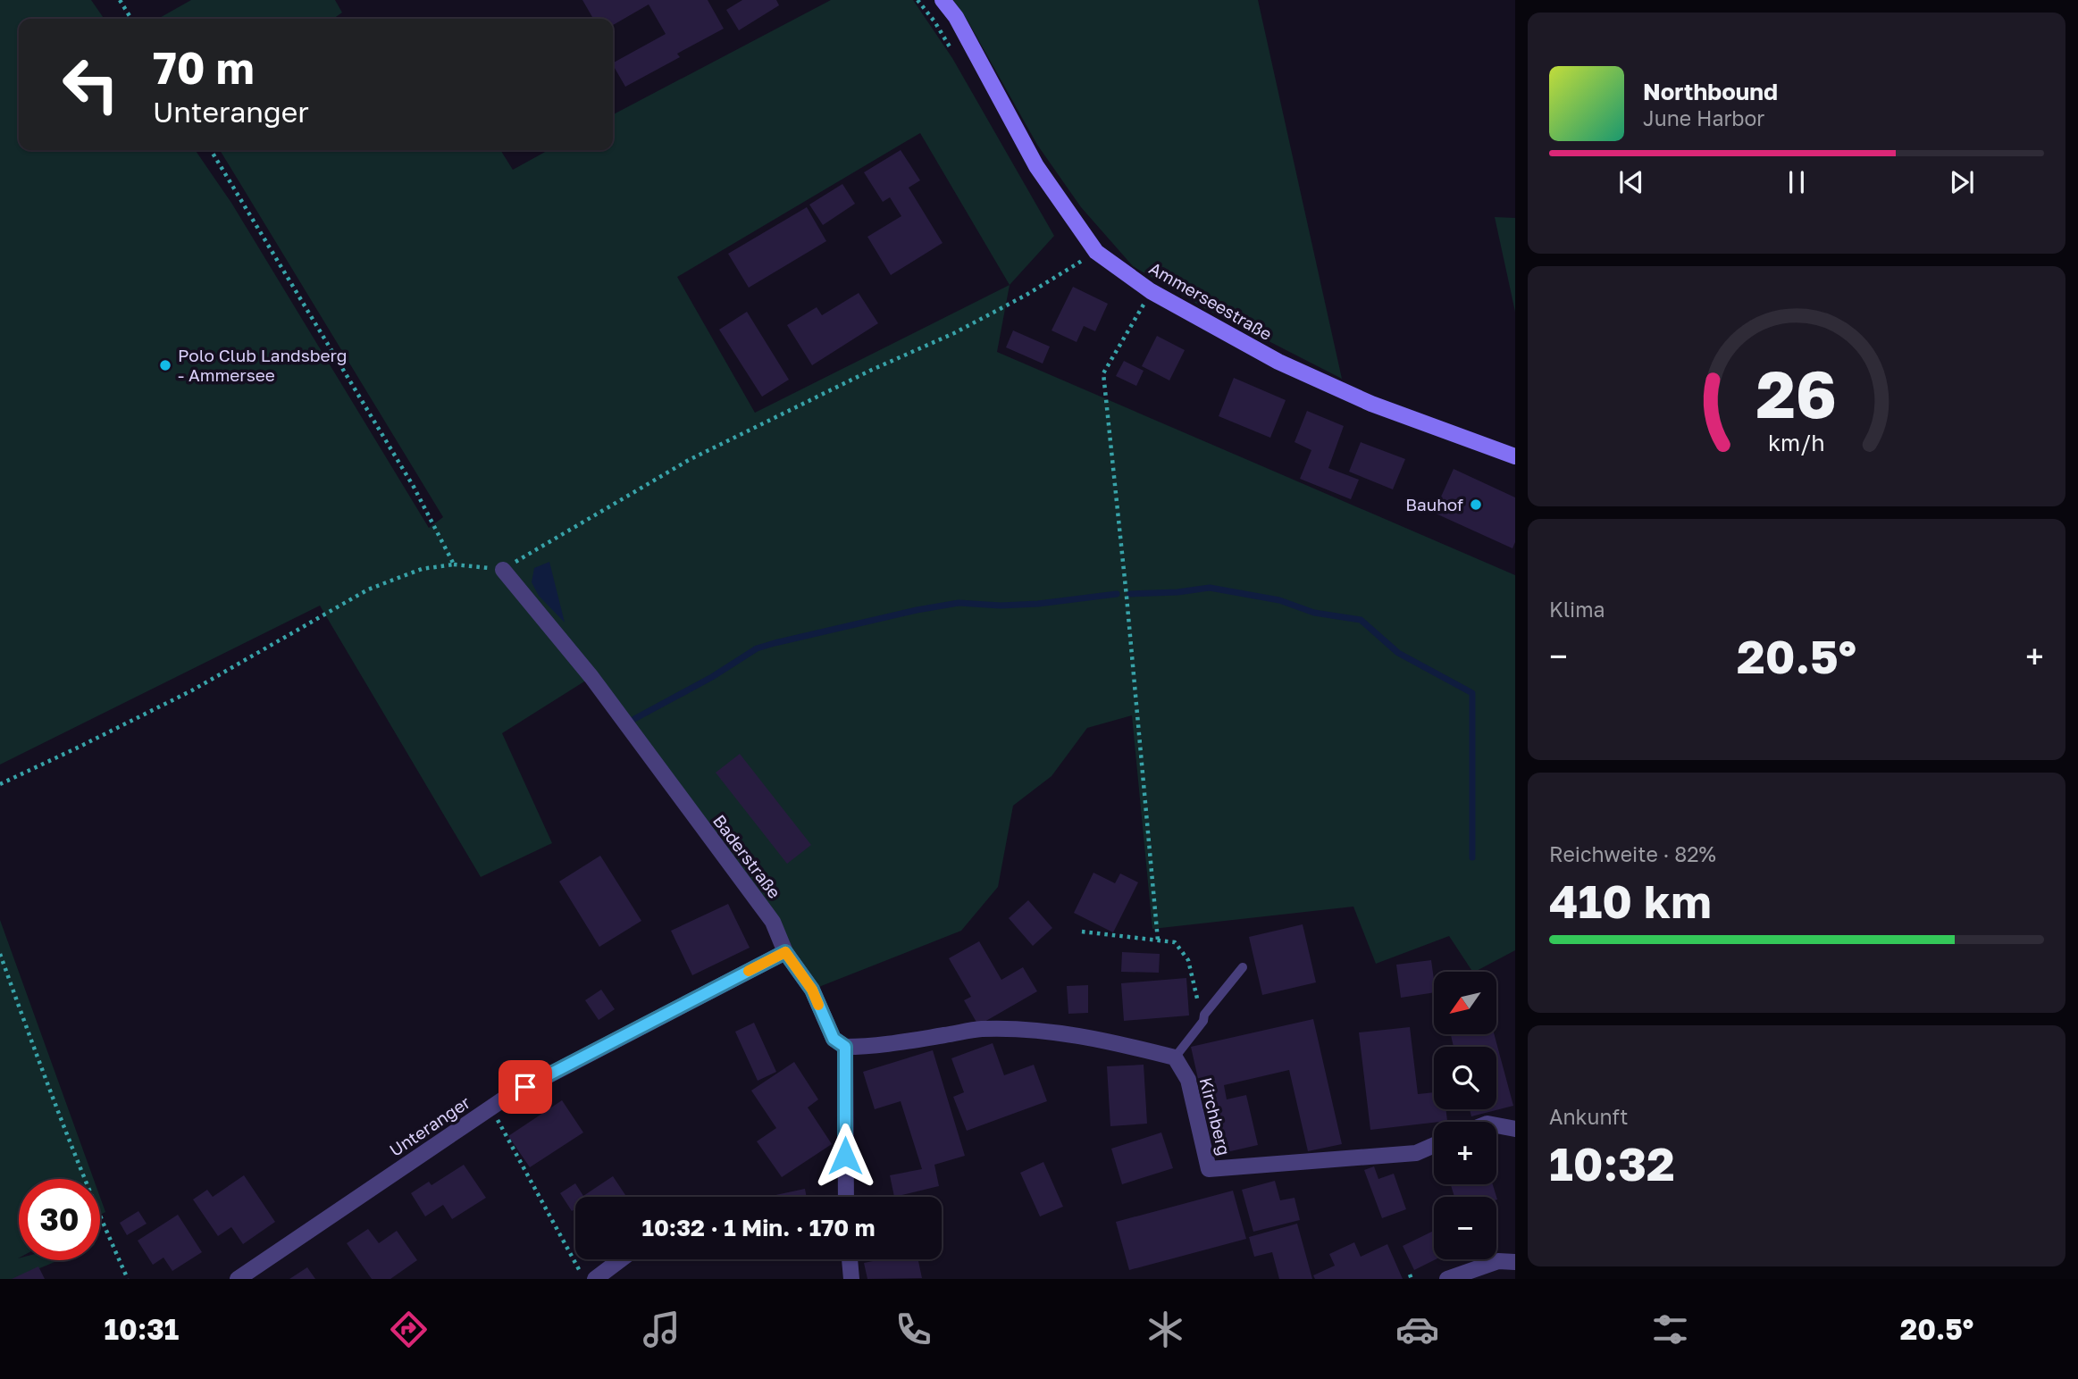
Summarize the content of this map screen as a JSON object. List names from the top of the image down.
{
  "streets": {
    "street": [
      "Ammerseestraße",
      "Baderstraße",
      "Kirchberg",
      "Unteranger"
    ]
  },
  "crossings": [
    ["Baderstraße", "Unteranger"]
  ],
  "places": ["Polo Club Landsberg - Ammersee", "Bauhof"],
  "north": "bottom left",
  "page": {
    "turn": ["70 m", "Unteranger"],
    "song": ["Northbound", "June Harbor"],
    "tile": [
      "Klima",
      ["Reichweite · 82%", "410 km"],
      ["Ankunft", "10:32"]
    ],
    "heat": ["−", "20.5°", "+"],
    "map_buttons": ["+", "−"],
    "limit": "30",
    "trip": "10:32 · 1 Min. · 170 m",
    "tabs": ["10:31", "20.5°"],
    "gauge": ["26", "km/h"]
  }
}
